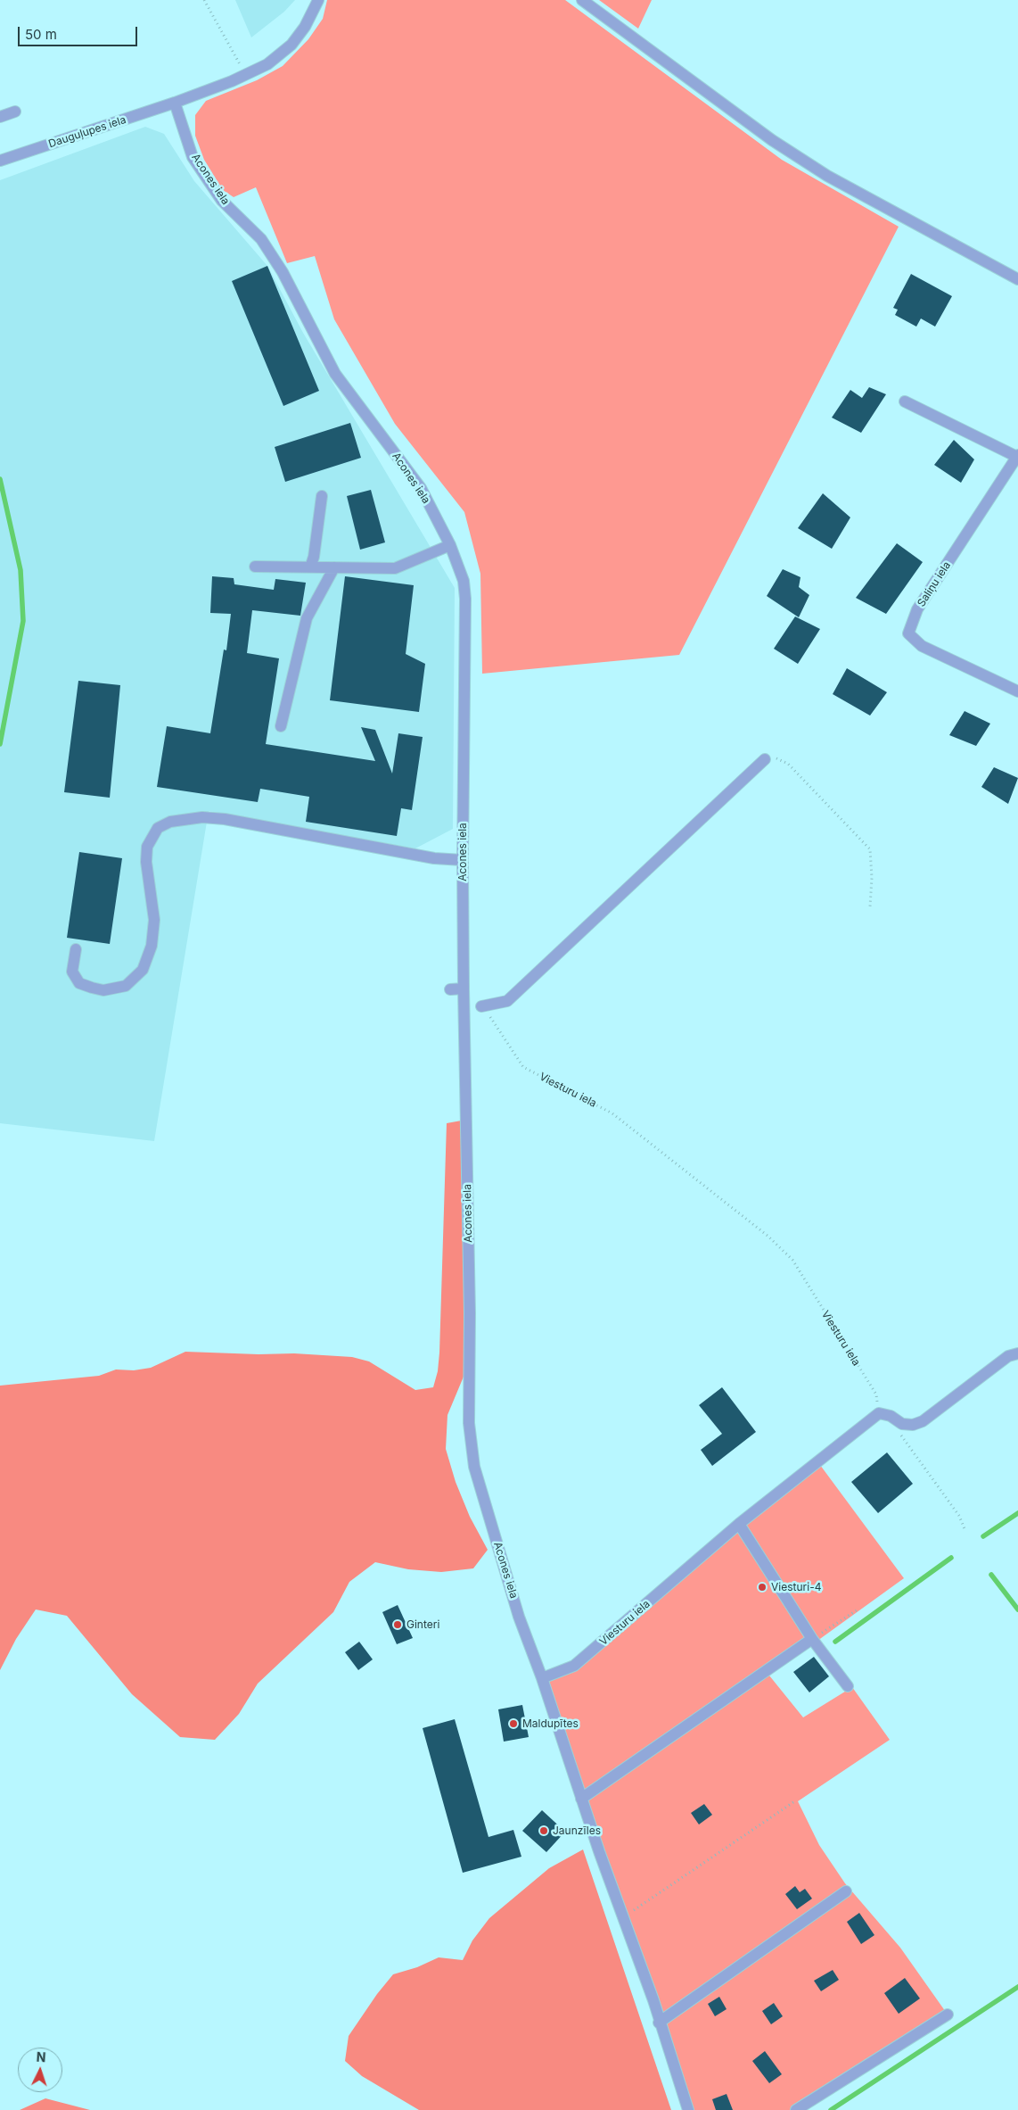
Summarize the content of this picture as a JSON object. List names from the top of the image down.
{
  "streets": {
    "street": [
      "Dauguļupes iela",
      "Acones iela",
      "Saliņu iela",
      "Viesturu iela"
    ]
  },
  "crossings": [
    ["Dauguļupes iela", "Acones iela"],
    ["Acones iela", "Viesturu iela"]
  ],
  "places": [
    "Viesturi-4",
    "Ginteri",
    "Maldupītes",
    "Jaunzīles"
  ],
  "scale_bar": "50 m",
  "north": "top"
}
